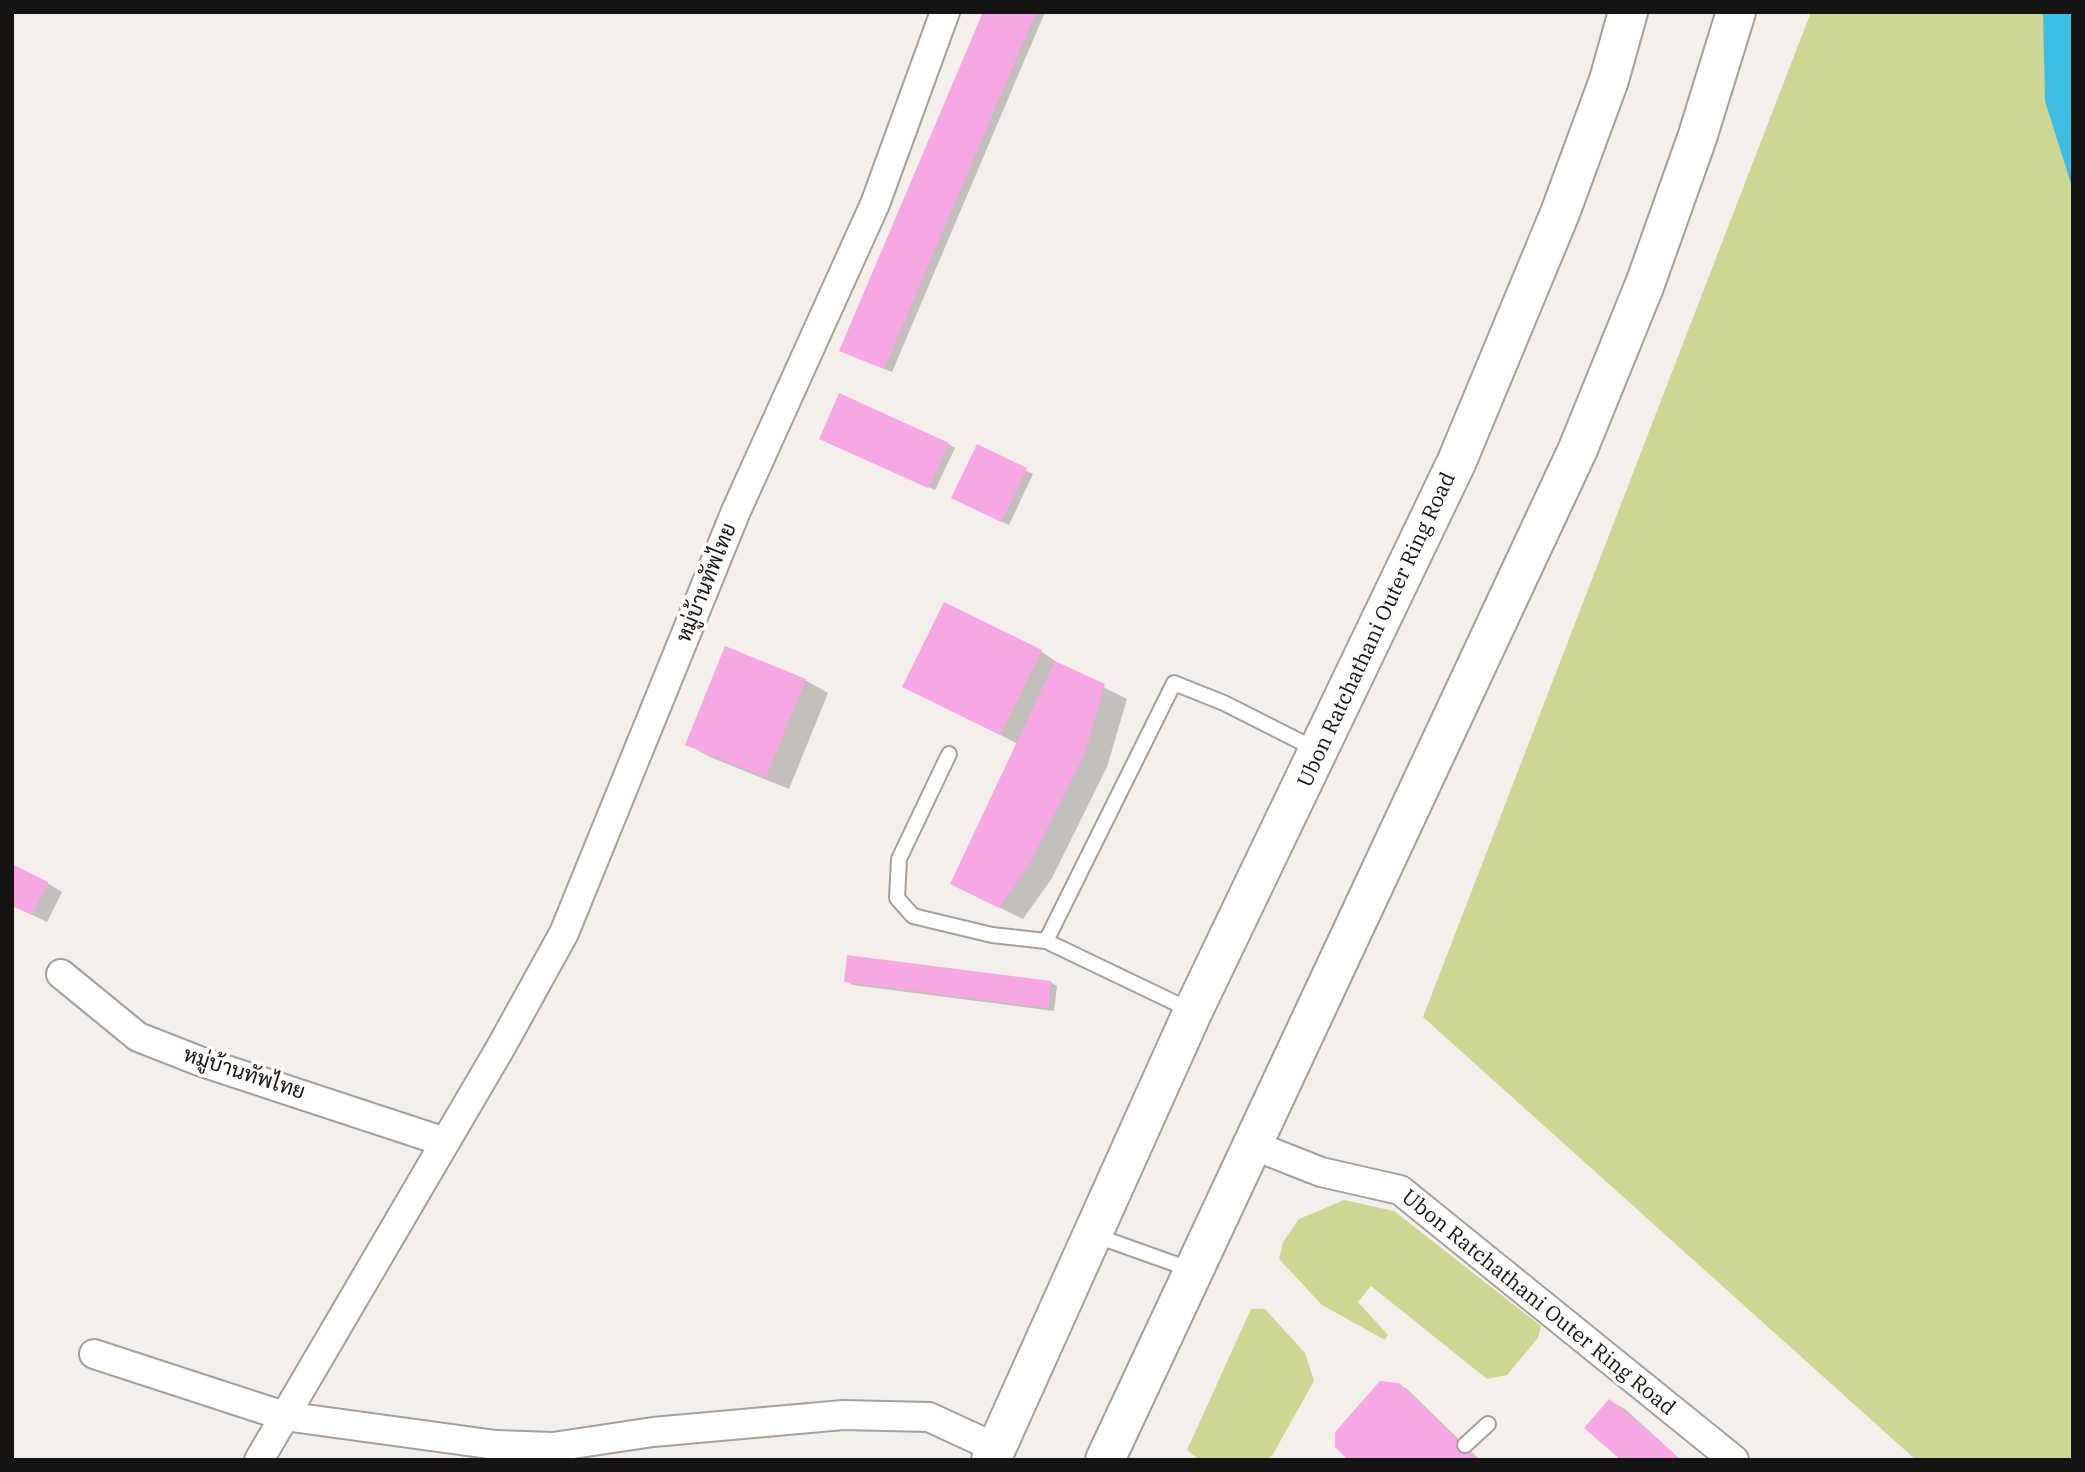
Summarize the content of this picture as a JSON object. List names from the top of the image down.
{
  "streets": {
    "highway": ["Ubon Ratchathani Outer Ring Road"],
    "street": ["หมู่บ้านทัพไทย"]
  },
  "crossings": [
    ["หมู่บ้านทัพไทย", "Ubon Ratchathani Outer Ring Road"]
  ]
}
